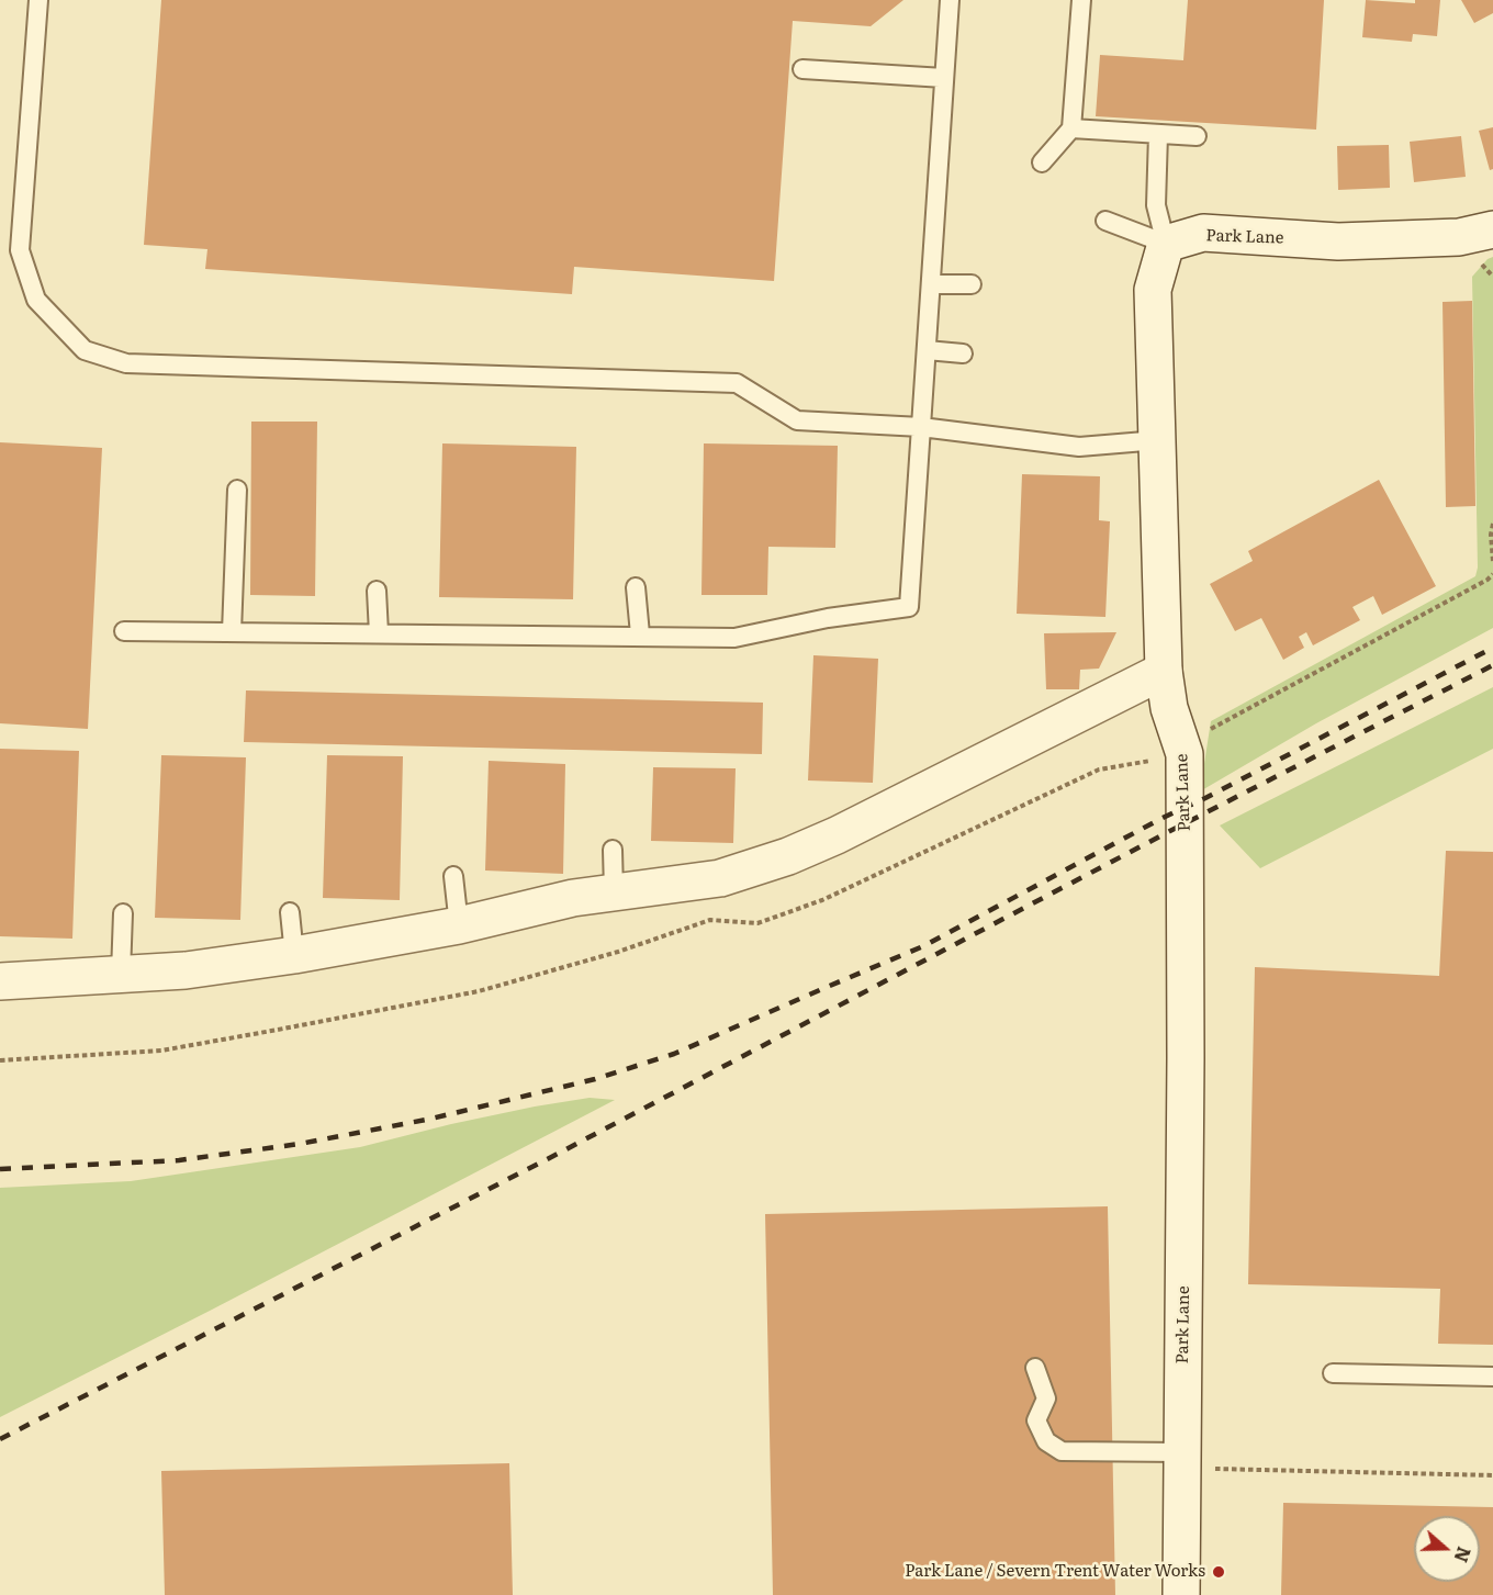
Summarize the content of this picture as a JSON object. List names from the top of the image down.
{
  "streets": {
    "street": ["Park Lane"]
  },
  "places": ["Park Lane / Severn Trent Water Works"],
  "north": "right"
}
